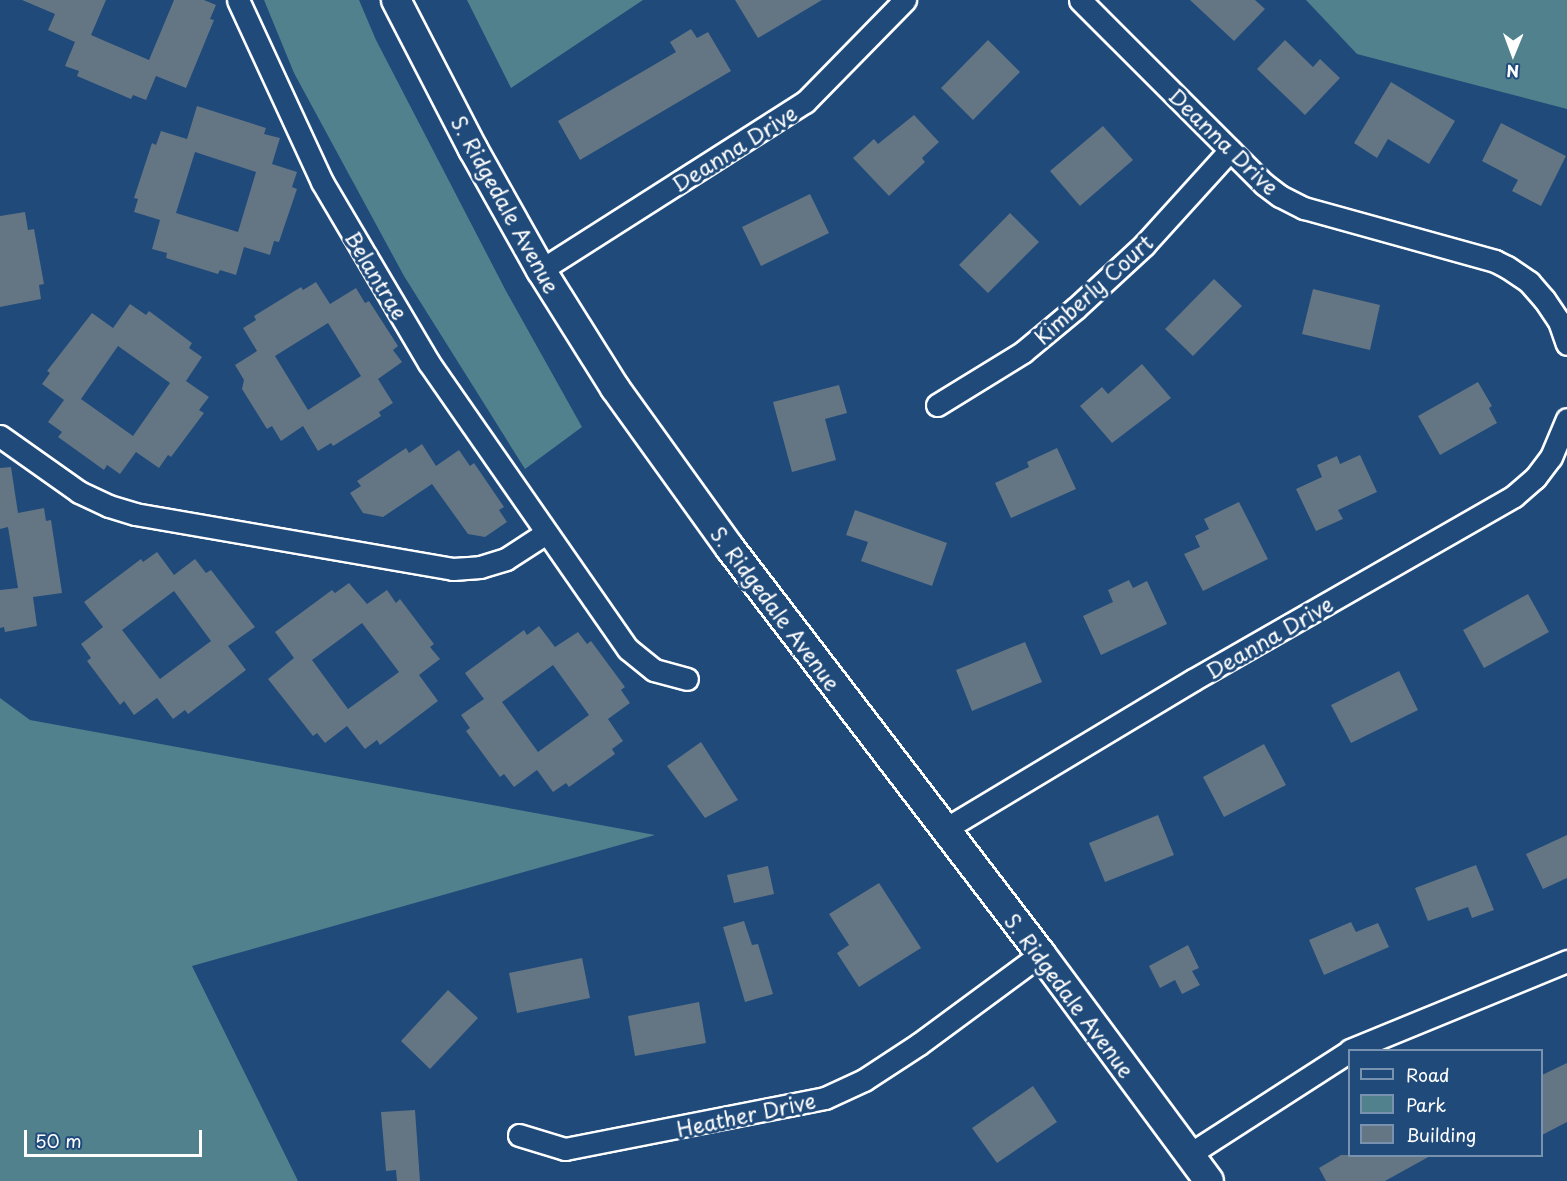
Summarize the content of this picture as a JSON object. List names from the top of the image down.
{
  "streets": {
    "main road": ["S. Ridgedale Avenue"],
    "street": [
      "Deanna Drive",
      "Belantrae",
      "Kimberly Court",
      "Heather Drive"
    ]
  },
  "crossings": [
    ["Deanna Drive", "S. Ridgedale Avenue"],
    ["Deanna Drive", "Kimberly Court"],
    ["S. Ridgedale Avenue", "Heather Drive"]
  ],
  "legend": ["Road", "Park", "Building"],
  "scale_bar": "50 m",
  "north": "bottom"
}
